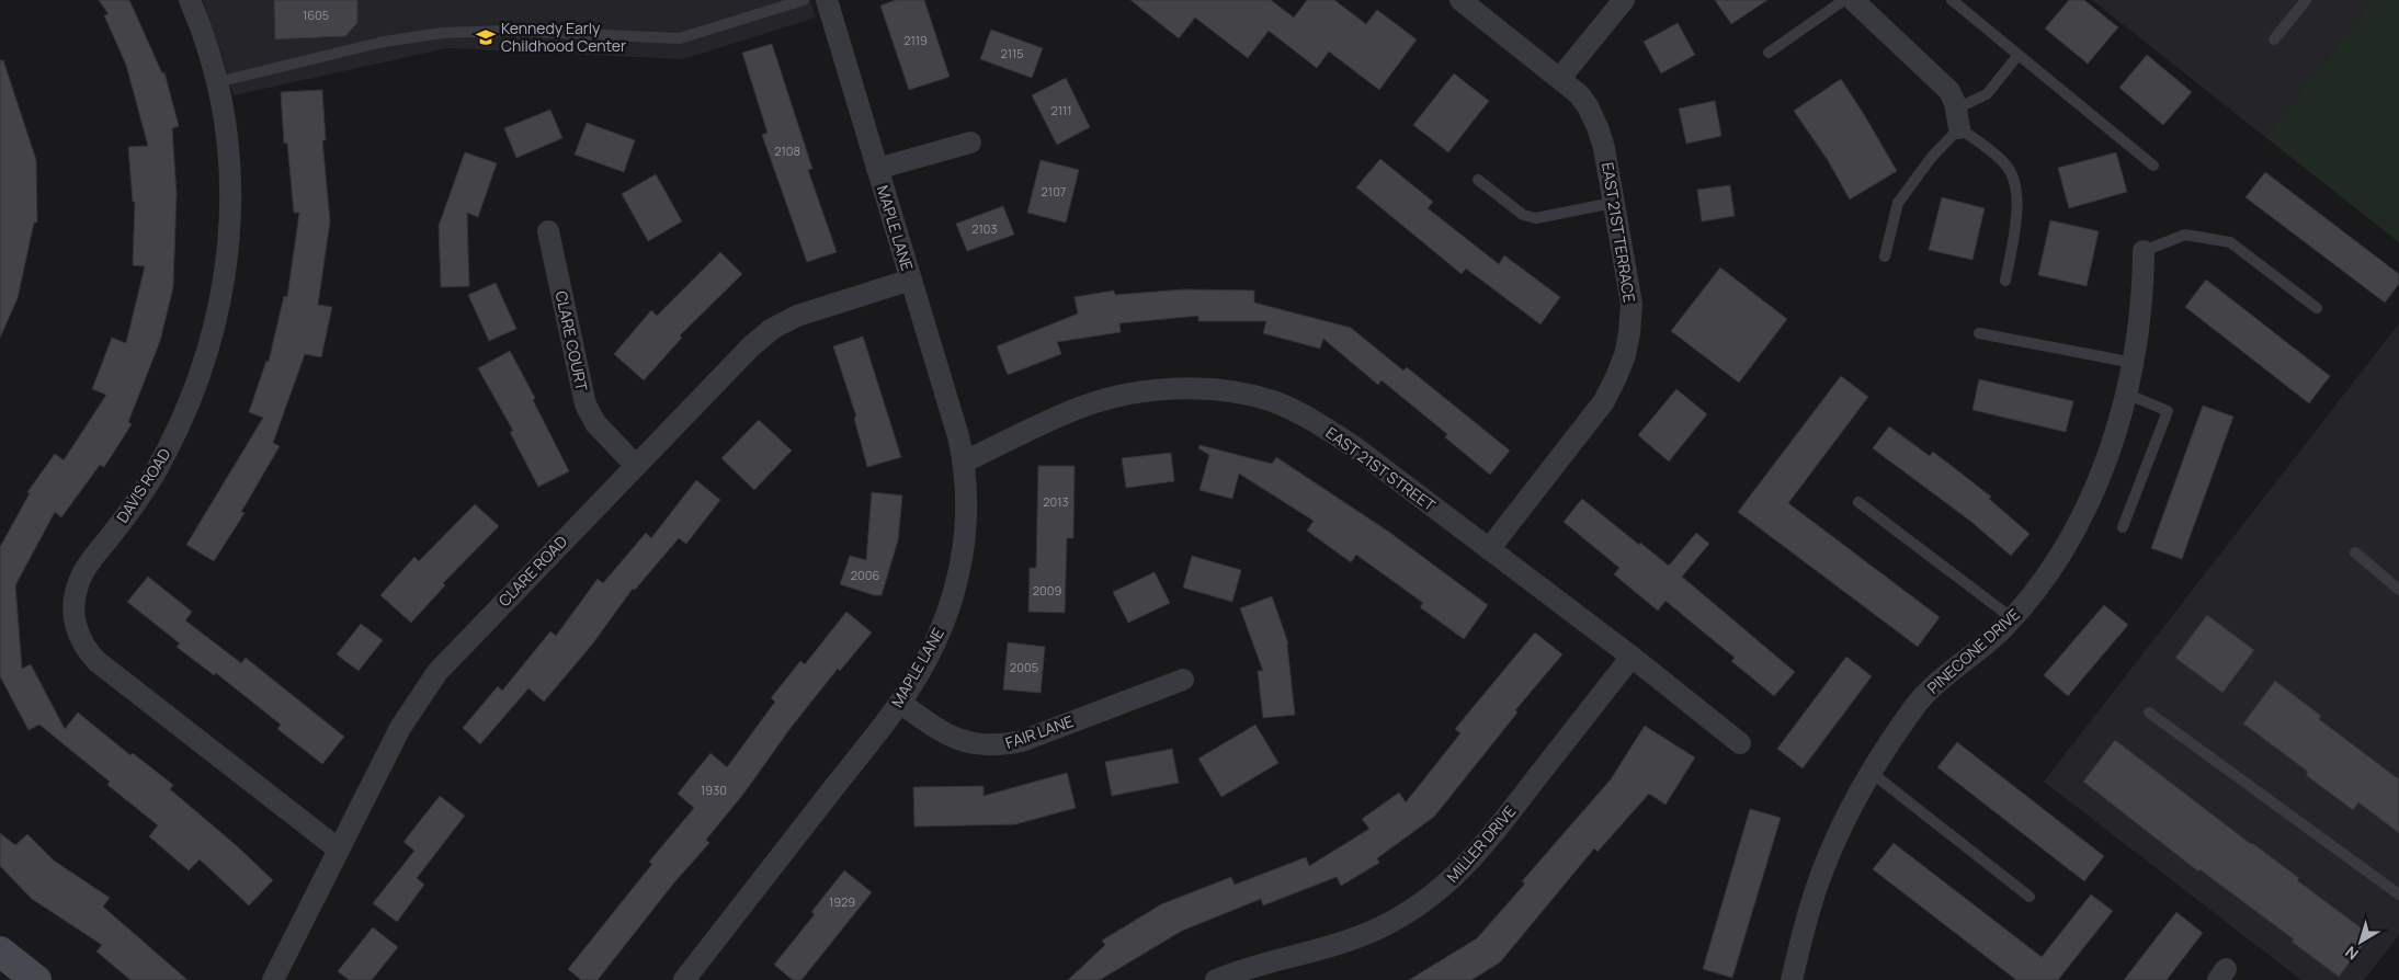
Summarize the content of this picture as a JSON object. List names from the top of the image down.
{
  "streets": {
    "street": [
      "MAPLE LANE",
      "EAST 21ST TERRACE",
      "CLARE COURT",
      "EAST 21ST STREET",
      "DAVIS ROAD",
      "CLARE ROAD",
      "PINECONE DRIVE",
      "FAIR LANE",
      "MILLER DRIVE"
    ]
  },
  "crossings": [
    ["MAPLE LANE", "EAST 21ST STREET"],
    ["MAPLE LANE", "CLARE ROAD"],
    ["MAPLE LANE", "FAIR LANE"],
    ["EAST 21ST TERRACE", "EAST 21ST STREET"],
    ["CLARE COURT", "CLARE ROAD"],
    ["EAST 21ST STREET", "MILLER DRIVE"],
    ["DAVIS ROAD", "CLARE ROAD"]
  ],
  "places": {
    "school or university": ["Kennedy Early Childhood Center"]
  },
  "house_numbers": [
    "1605",
    "2119",
    "2115",
    "2111",
    "2108",
    "2107",
    "2103",
    "2013",
    "2006",
    "2009",
    "2005",
    "1930",
    "1929"
  ],
  "north": "bottom left"
}
